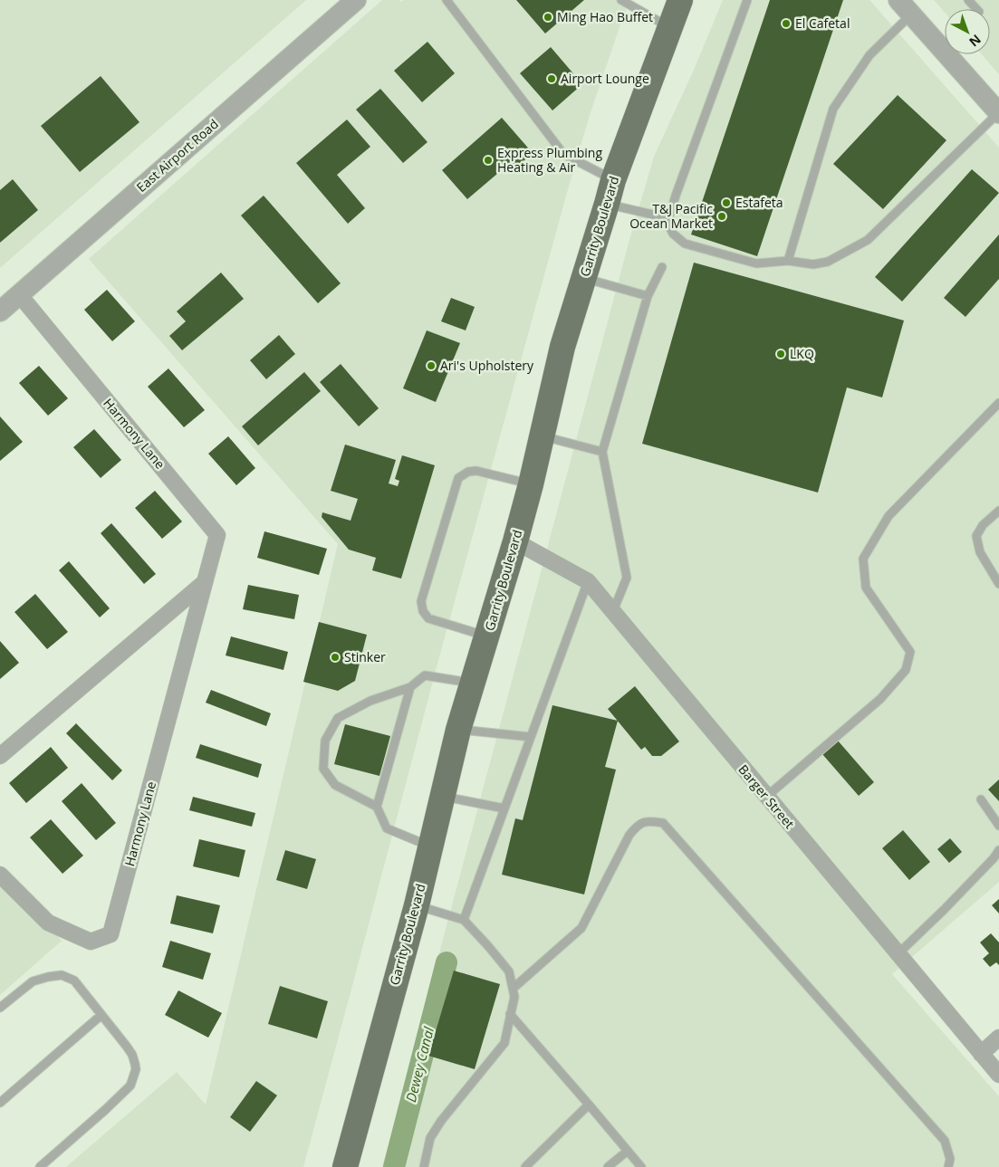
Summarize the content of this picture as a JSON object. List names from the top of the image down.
{
  "streets": {
    "main road": ["Garrity Boulevard"],
    "street": ["East Airport Road", "Harmony Lane", "Barger Street"]
  },
  "crossings": [
    ["East Airport Road", "Harmony Lane"],
    ["Garrity Boulevard", "Barger Street"]
  ],
  "water": ["Dewey Canal"],
  "places": [
    "Ming Hao Buffet",
    "El Cafetal",
    "Airport Lounge",
    "Express Plumbing Heating & Air",
    "Estafeta",
    "T&J Pacific Ocean Market",
    "LKQ",
    "Ari's Upholstery",
    "Stinker"
  ],
  "north": "bottom right"
}
